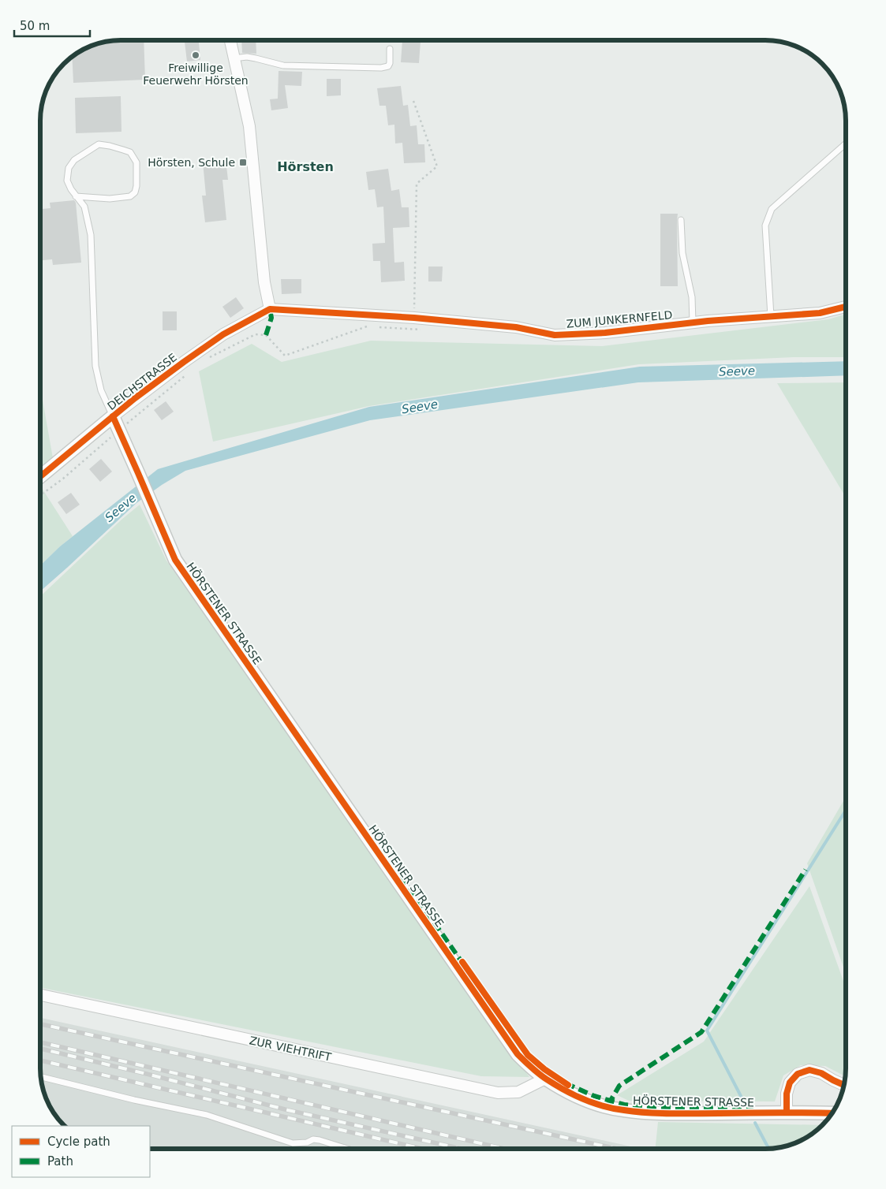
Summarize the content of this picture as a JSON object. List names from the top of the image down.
{
  "streets": {
    "street": [
      "ZUM JUNKERNFELD",
      "DEICHSTRASSE",
      "HÖRSTENER STRASSE",
      "ZUR VIEHTRIFT"
    ]
  },
  "crossings": [
    ["ZUM JUNKERNFELD", "DEICHSTRASSE"],
    ["DEICHSTRASSE", "HÖRSTENER STRASSE"],
    ["HÖRSTENER STRASSE", "ZUR VIEHTRIFT"]
  ],
  "districts": ["Hörsten"],
  "water": ["Seeve"],
  "places": {
    "other": ["Freiwillige Feuerwehr Hörsten"],
    "transit": ["Hörsten, Schule"]
  },
  "legend": ["Cycle path", "Path"],
  "scale_bar": "50 m"
}
